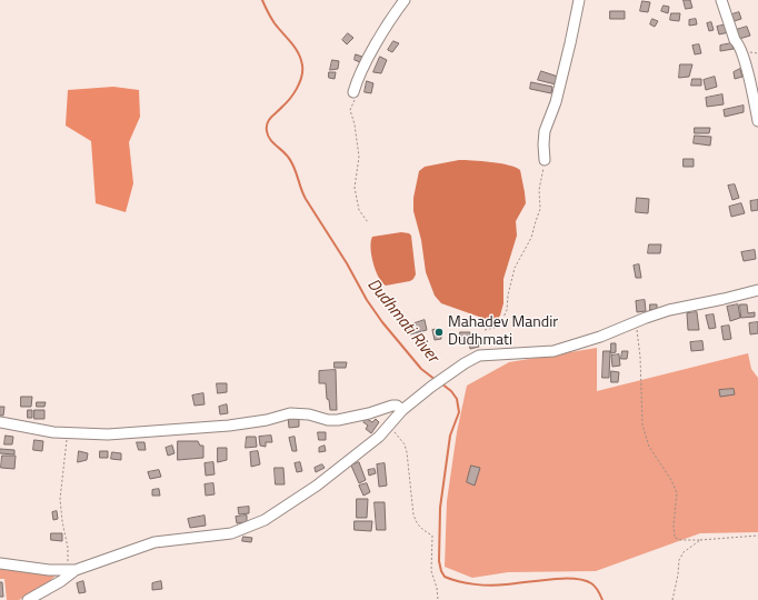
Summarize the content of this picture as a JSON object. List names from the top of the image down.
{
  "water": ["Dudhmati River"],
  "places": ["Mahadev Mandir Dudhmati"]
}
